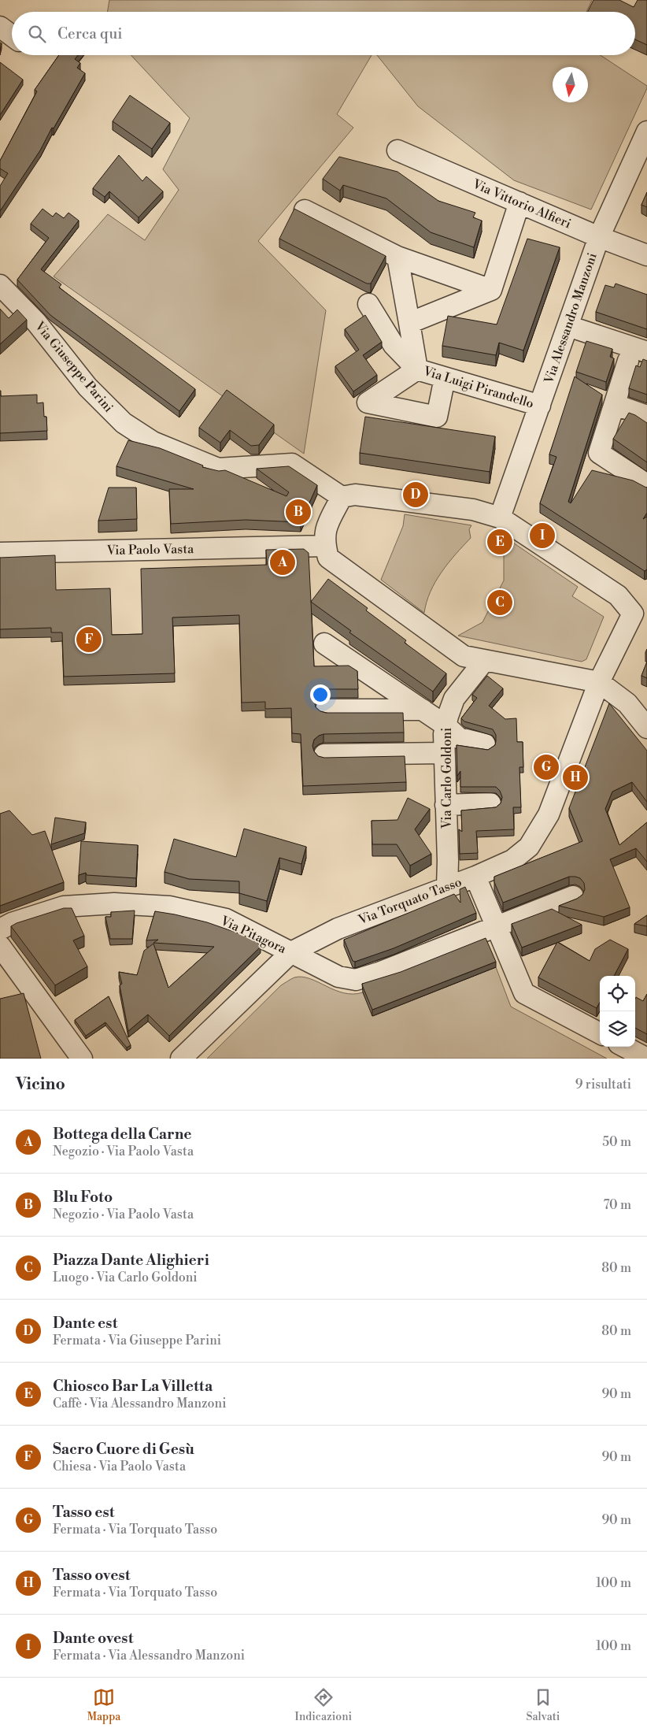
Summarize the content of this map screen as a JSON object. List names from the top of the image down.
{
  "streets": {
    "street": [
      "Via Vittorio Alfieri",
      "Via Alessandro Manzoni",
      "Via Giuseppe Parini",
      "Via Luigi Pirandello",
      "Via Paolo Vasta",
      "Via Carlo Goldoni",
      "Via Torquato Tasso",
      "Via Pitagora"
    ]
  },
  "crossings": [
    ["Via Vittorio Alfieri", "Via Alessandro Manzoni"],
    ["Via Alessandro Manzoni", "Via Luigi Pirandello"],
    ["Via Carlo Goldoni", "Via Torquato Tasso"],
    ["Via Torquato Tasso", "Via Pitagora"]
  ],
  "north": "bottom",
  "page": {
    "search": "Cerca qui",
    "pins": [
      "D",
      "B",
      "I",
      "E",
      "A",
      "C",
      "F",
      "G",
      "H"
    ],
    "heading": ["Vicino", "9 risultati"],
    "list": [
      {
        "mark": "A",
        "name": "Bottega della Carne",
        "note": "Negozio · Via Paolo Vasta",
        "value": "50 m"
      },
      {
        "mark": "B",
        "name": "Blu Foto",
        "note": "Negozio · Via Paolo Vasta",
        "value": "70 m"
      },
      {
        "mark": "C",
        "name": "Piazza Dante Alighieri",
        "note": "Luogo · Via Carlo Goldoni",
        "value": "80 m"
      },
      {
        "mark": "D",
        "name": "Dante est",
        "note": "Fermata · Via Giuseppe Parini",
        "value": "80 m"
      },
      {
        "mark": "E",
        "name": "Chiosco Bar La Villetta",
        "note": "Caffè · Via Alessandro Manzoni",
        "value": "90 m"
      },
      {
        "mark": "F",
        "name": "Sacro Cuore di Gesù",
        "note": "Chiesa · Via Paolo Vasta",
        "value": "90 m"
      },
      {
        "mark": "G",
        "name": "Tasso est",
        "note": "Fermata · Via Torquato Tasso",
        "value": "90 m"
      },
      {
        "mark": "H",
        "name": "Tasso ovest",
        "note": "Fermata · Via Torquato Tasso",
        "value": "100 m"
      },
      {
        "mark": "I",
        "name": "Dante ovest",
        "note": "Fermata · Via Alessandro Manzoni",
        "value": "100 m"
      }
    ],
    "nav": ["Mappa", "Indicazioni", "Salvati"]
  }
}
